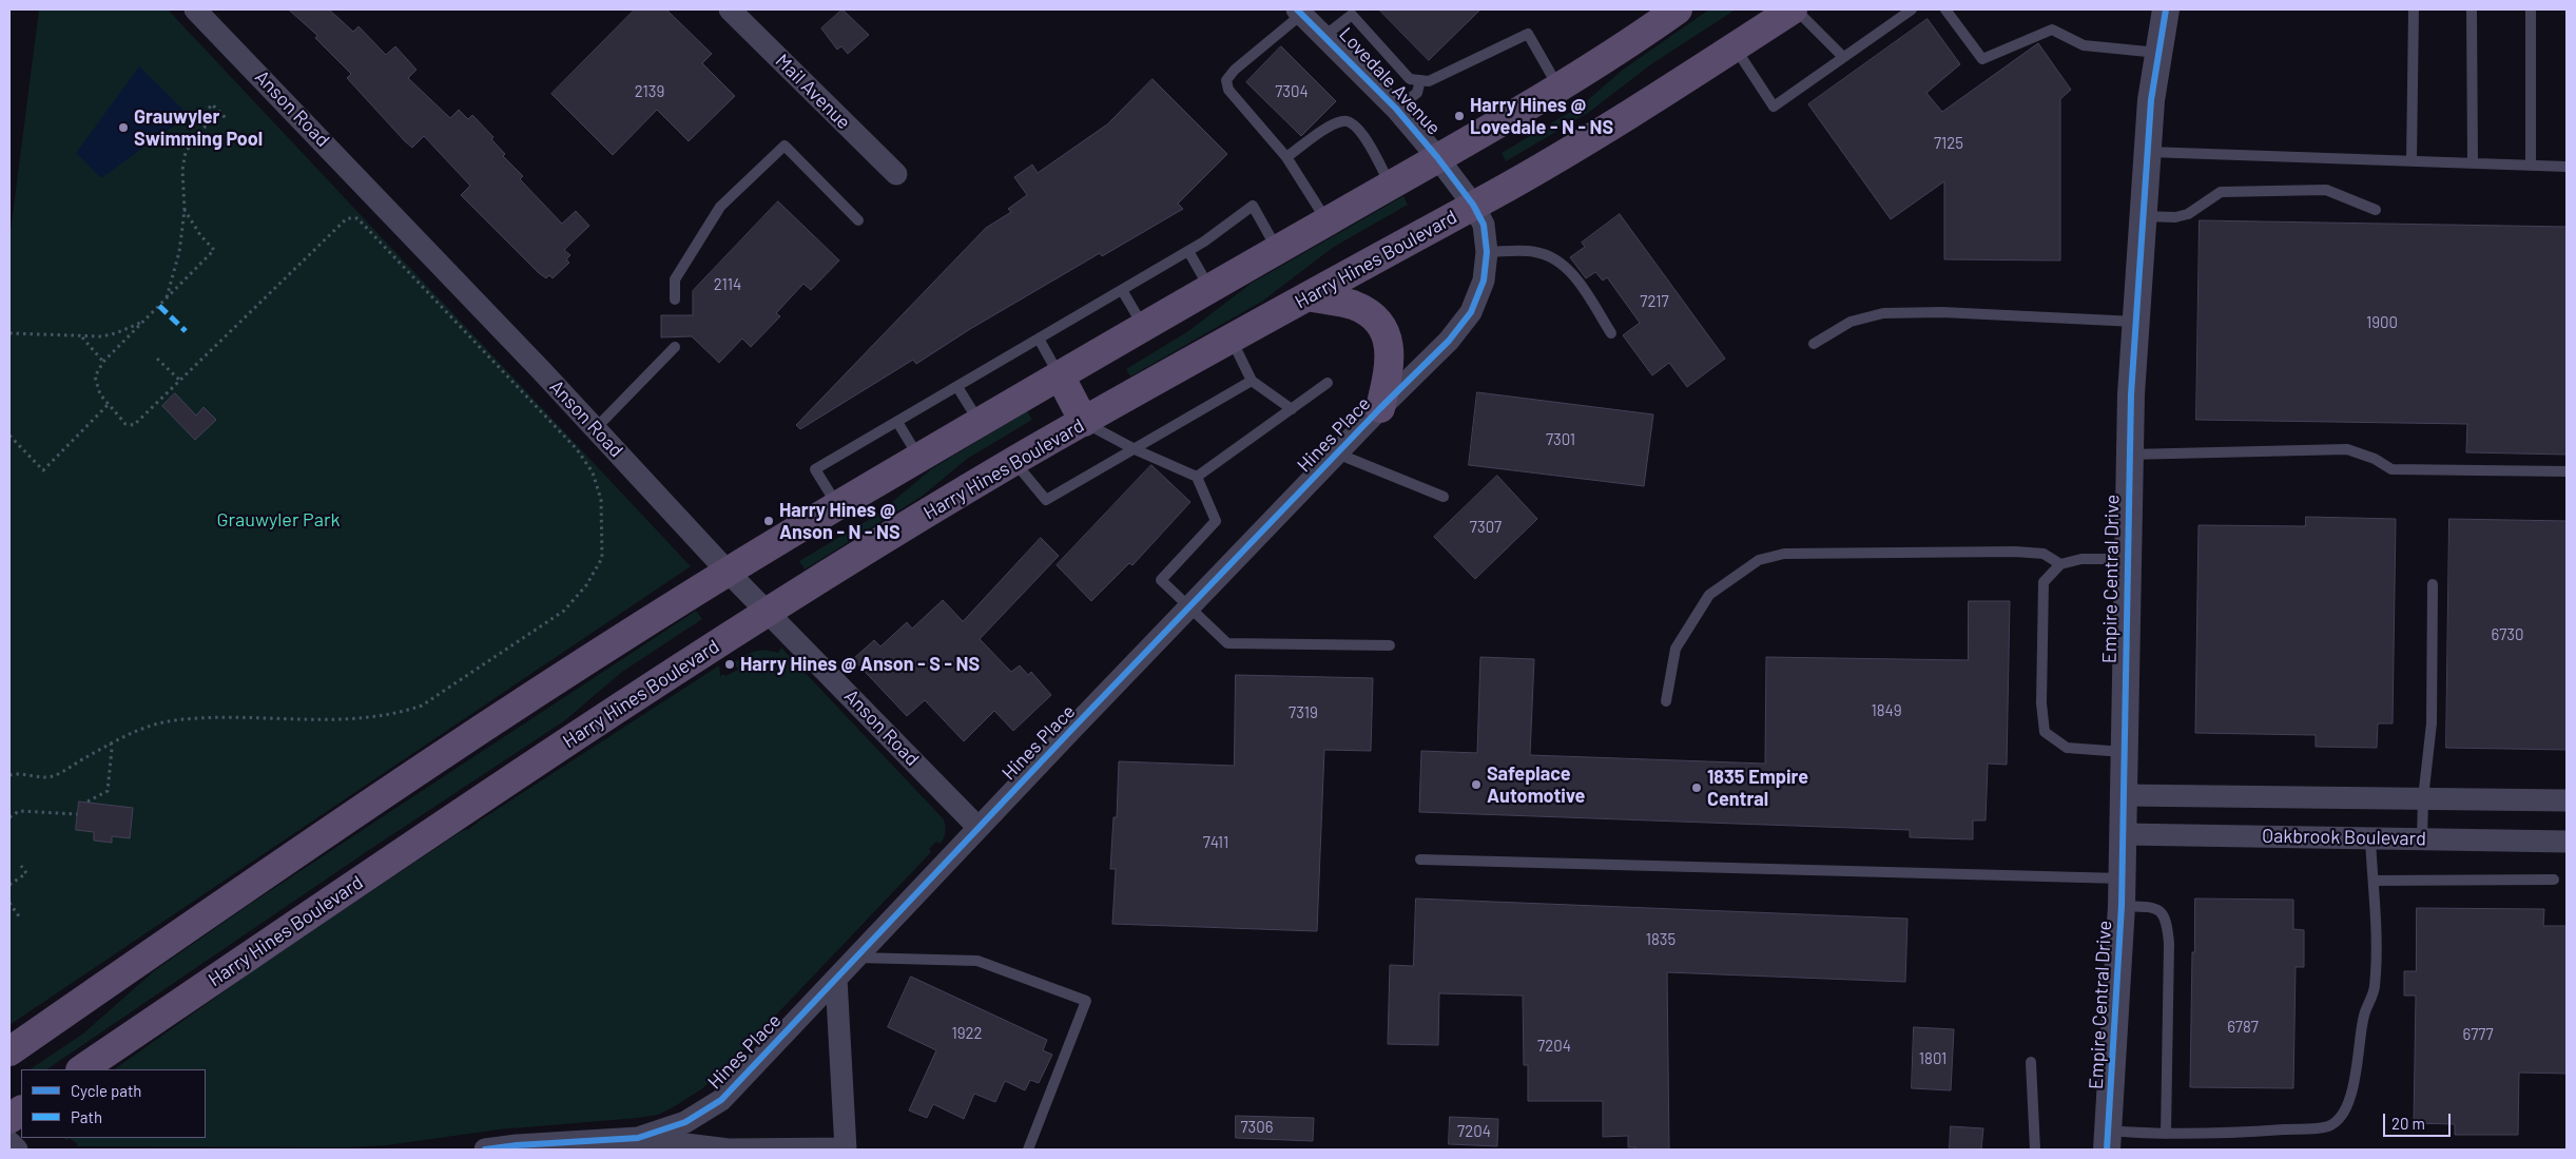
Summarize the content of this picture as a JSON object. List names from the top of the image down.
{
  "streets": {
    "main road": ["Harry Hines Boulevard"],
    "street": [
      "Lovedale Avenue",
      "Mail Avenue",
      "Anson Road",
      "Hines Place",
      "Empire Central Drive",
      "Oakbrook Boulevard"
    ]
  },
  "crossings": [
    ["Lovedale Avenue", "Harry Hines Boulevard"],
    ["Lovedale Avenue", "Hines Place"],
    ["Anson Road", "Harry Hines Boulevard"],
    ["Anson Road", "Hines Place"],
    ["Harry Hines Boulevard", "Hines Place"],
    ["Empire Central Drive", "Oakbrook Boulevard"]
  ],
  "parks": ["Grauwyler Park"],
  "places": [
    "Harry Hines @ Lovedale - N - NS",
    "Grauwyler Swimming Pool",
    "Harry Hines @ Anson - N - NS",
    "Harry Hines @ Anson - S - NS",
    "Safeplace Automotive",
    "1835 Empire Central"
  ],
  "house_numbers": [
    "2139",
    "7304",
    "7125",
    "2114",
    "7217",
    "1900",
    "7301",
    "7307",
    "6730",
    "1849",
    "7319",
    "7411",
    "1835",
    "6787",
    "1922",
    "6777",
    "7204",
    "1801",
    "7306",
    "7204"
  ],
  "legend": ["Cycle path", "Path"],
  "scale_bar": "20 m"
}
